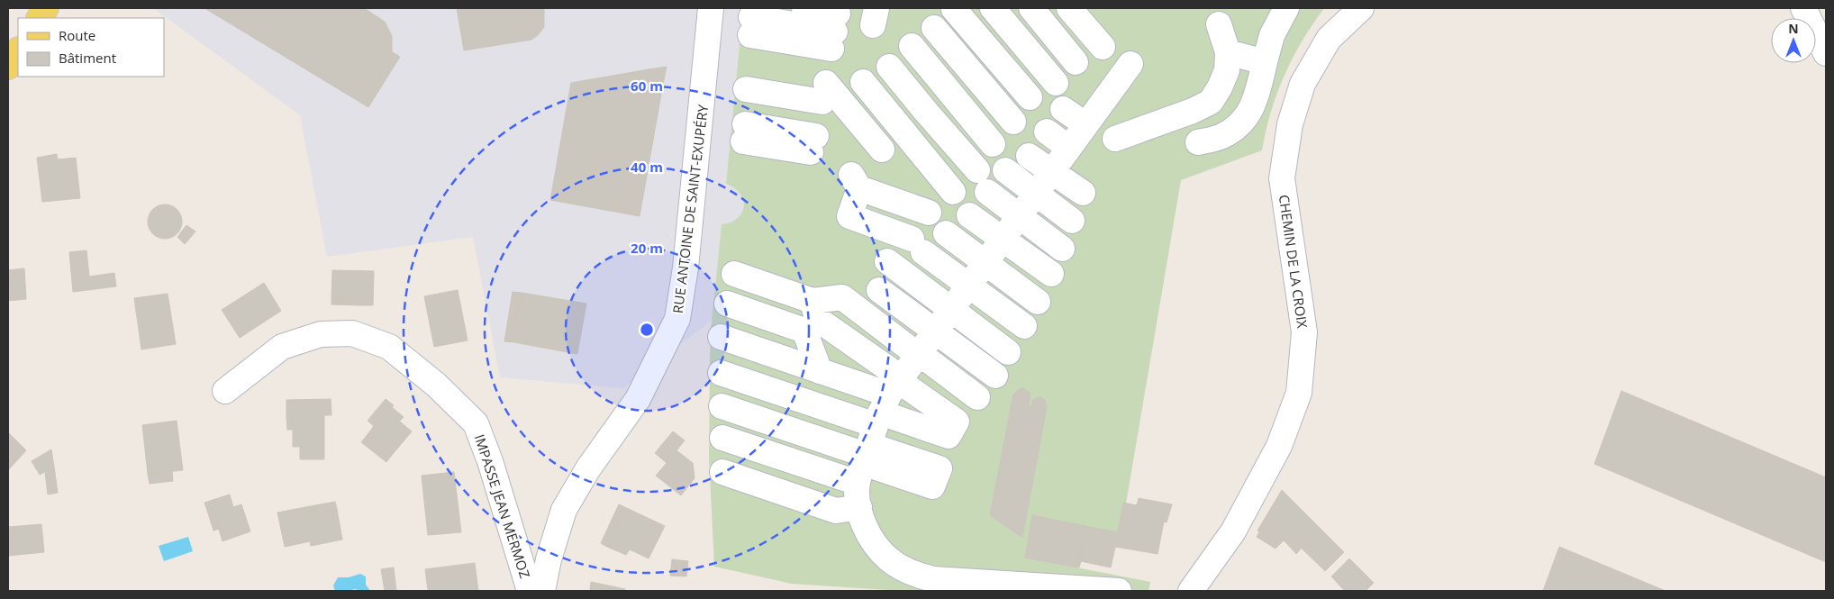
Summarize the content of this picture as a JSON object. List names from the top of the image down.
{
  "streets": {
    "street": ["RUE ANTOINE DE SAINT-EXUPÉRY", "CHEMIN DE LA CROIX", "IMPASSE JEAN MERMOZ"]
  },
  "legend": ["Route", "Bâtiment"],
  "north": "top",
  "rings": ["60 m", "40 m", "20 m"]
}
